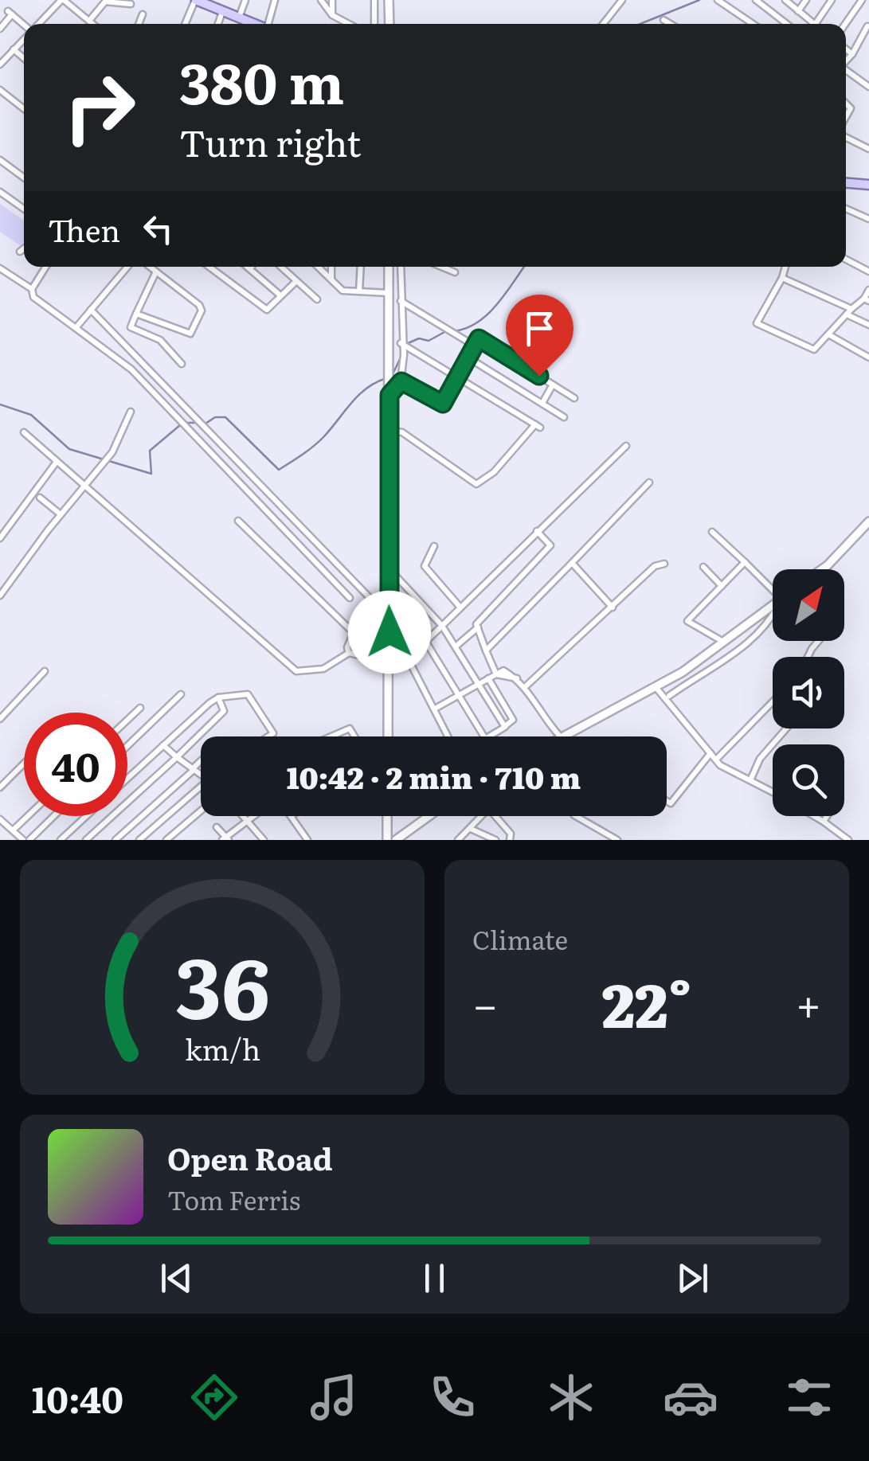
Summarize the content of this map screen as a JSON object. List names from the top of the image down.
{
  "north": "top right",
  "page": {
    "turn": ["380 m", "Turn right"],
    "then": "Then",
    "limit": "40",
    "trip": "10:42 · 2 min · 710 m",
    "tile": "Climate",
    "heat": ["−", "22°", "+"],
    "song": ["Open Road", "Tom Ferris"],
    "tabs": "10:40",
    "gauge": ["36", "km/h"]
  }
}
